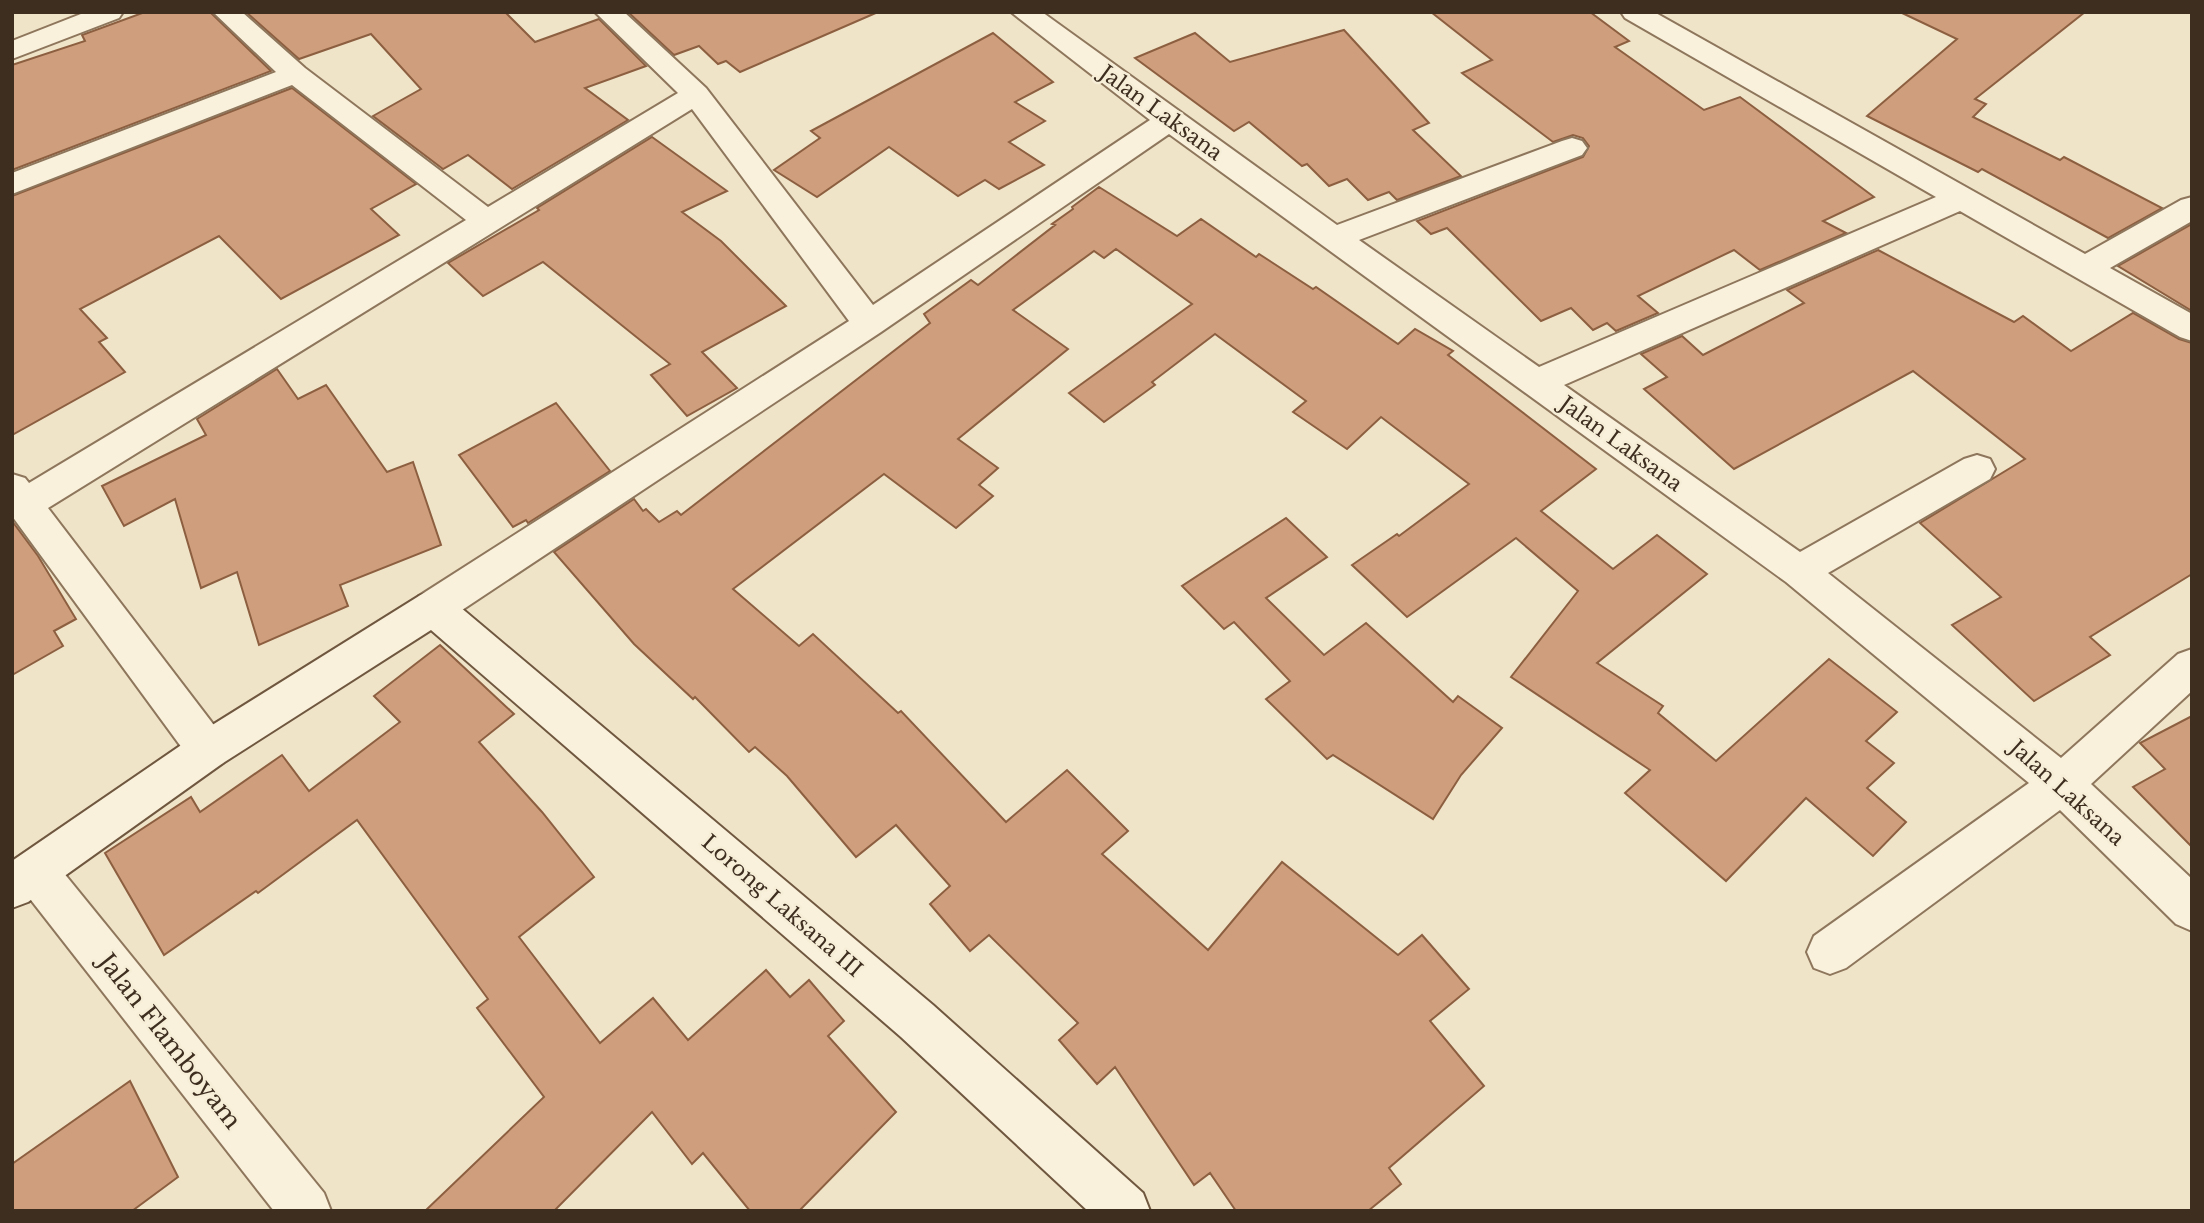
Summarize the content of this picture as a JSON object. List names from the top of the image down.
{
  "streets": {
    "street": ["Jalan Laksana", "Lorong Laksana III", "Jalan Flamboyam"]
  }
}
